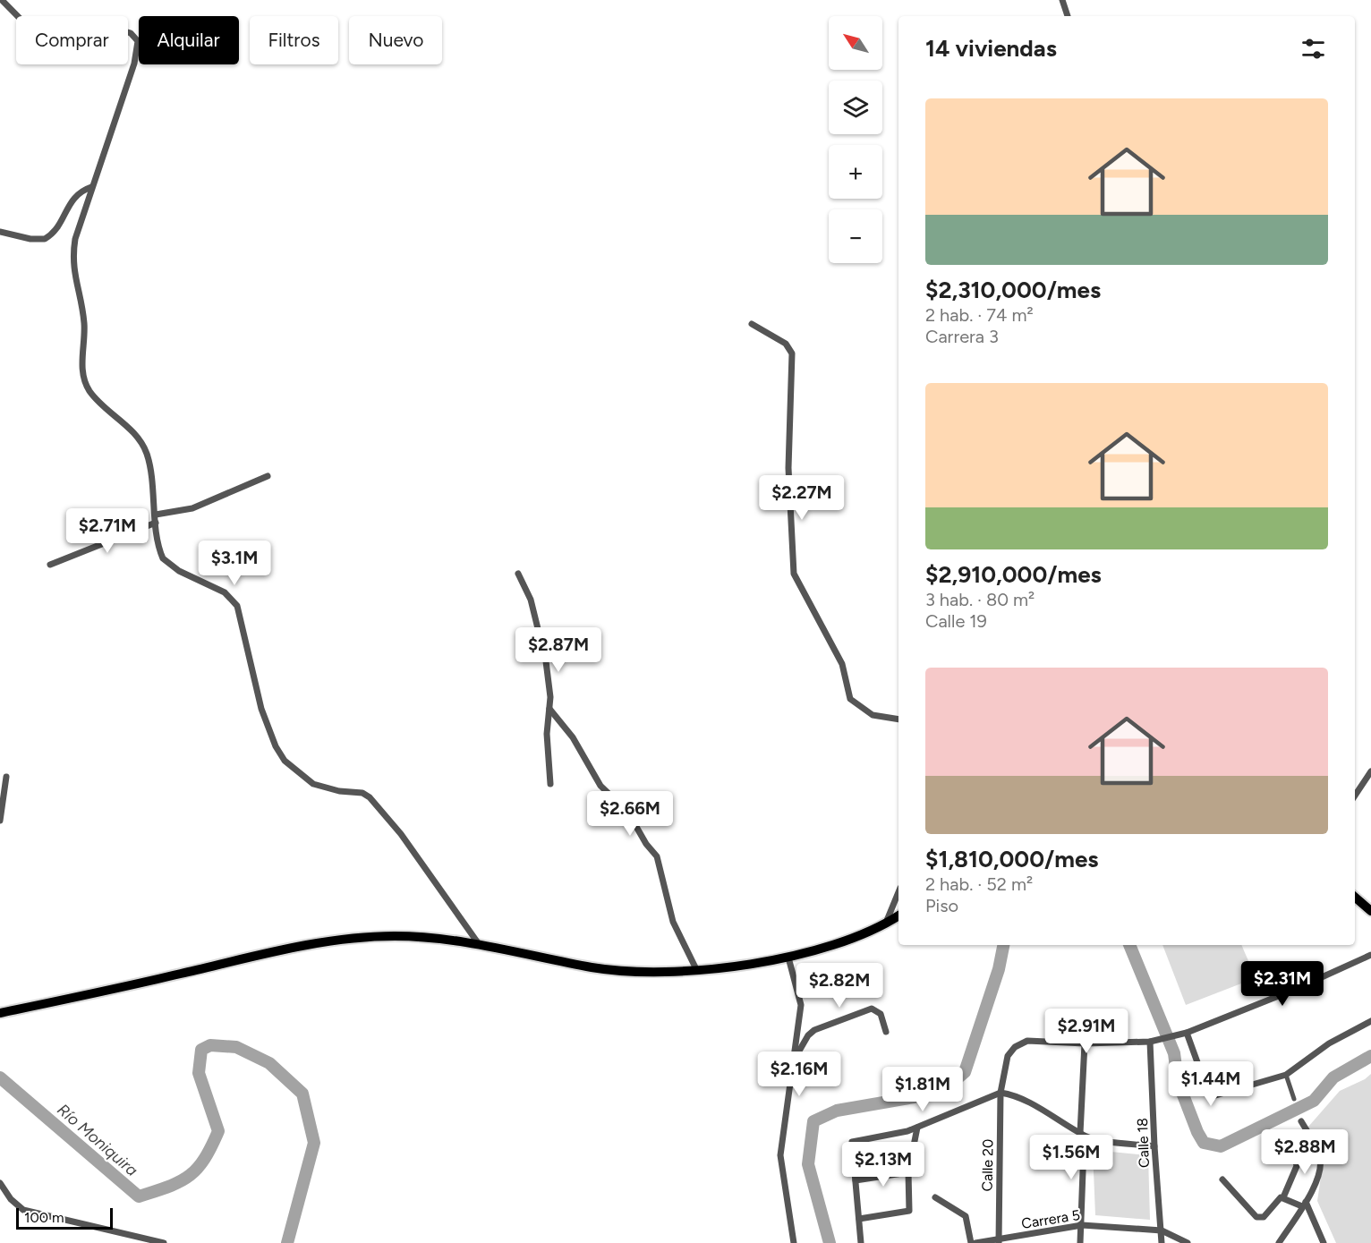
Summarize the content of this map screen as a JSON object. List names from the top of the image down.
{
  "streets": {
    "street": ["Calle 18", "Calle 20", "Carrera 5"]
  },
  "crossings": [
    ["Calle 18", "Carrera 5"],
    ["Calle 20", "Carrera 5"]
  ],
  "water": ["Río Moniquira"],
  "scale_bar": "100 m",
  "north": "top left",
  "page": {
    "map_buttons": ["+", "−"],
    "chip": [
      "Comprar",
      "Alquilar",
      "Filtros",
      "Nuevo"
    ],
    "heading": "14 viviendas",
    "list": [
      {
        "name": "$2,310,000/mes",
        "note": "2 hab. · 74 m² · Carrera 3"
      },
      {
        "name": "$2,910,000/mes",
        "note": "3 hab. · 80 m² · Calle 19"
      },
      {
        "name": "$1,810,000/mes",
        "note": "2 hab. · 52 m² · Piso"
      }
    ],
    "price": [
      "$2.27M",
      "$2.71M",
      "$3.1M",
      "$2.87M",
      "$2.66M",
      "$2.31M",
      "$2.82M",
      "$2.91M",
      "$2.16M",
      "$1.44M",
      "$1.81M",
      "$2.88M",
      "$1.56M",
      "$2.13M"
    ],
    "scale": "100 m"
  }
}
